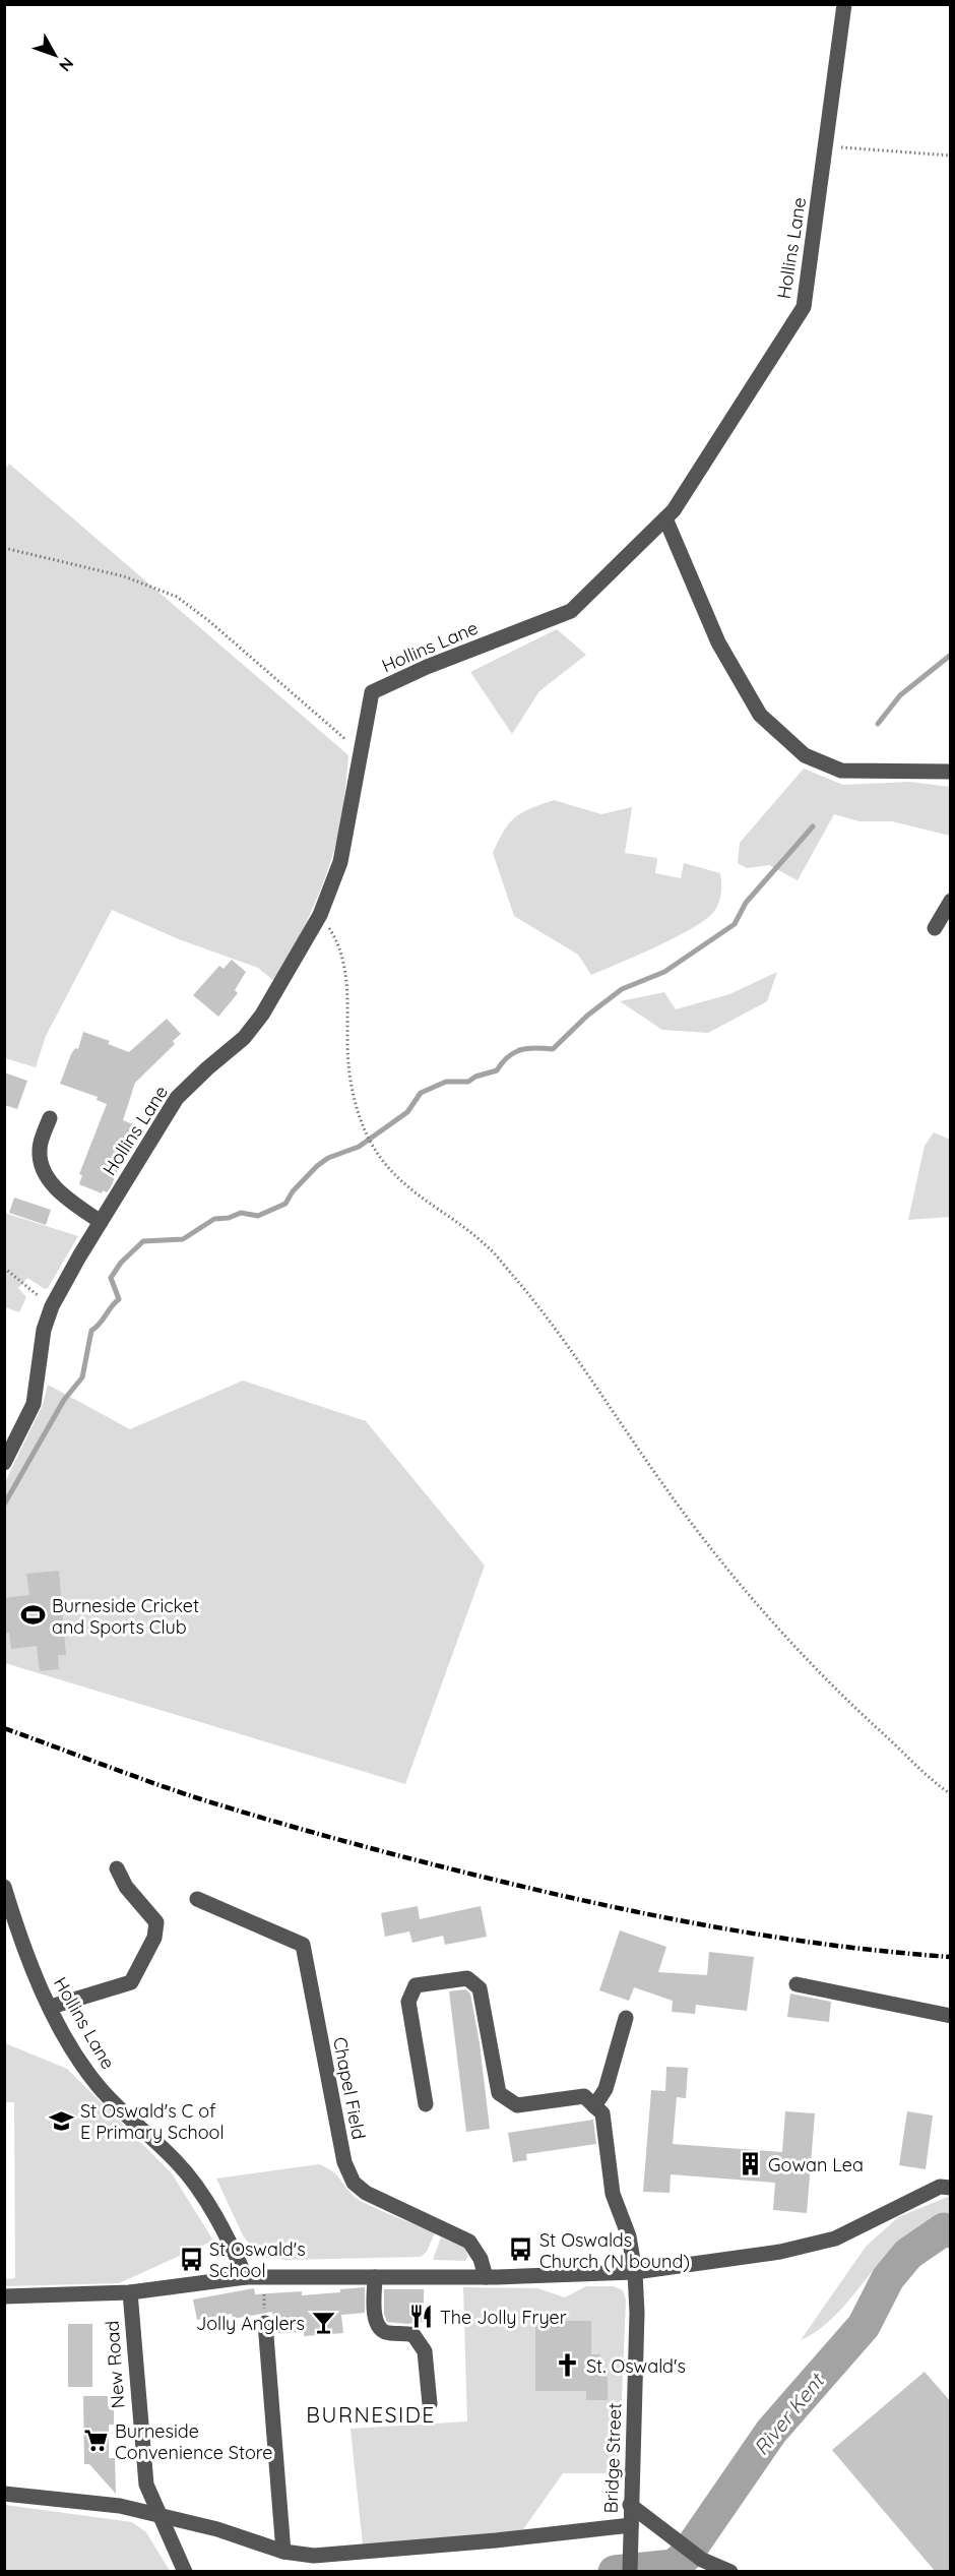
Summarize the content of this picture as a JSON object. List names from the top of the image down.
{
  "streets": {
    "street": [
      "Hollins Lane",
      "Chapel Field",
      "New Road",
      "Bridge Street"
    ]
  },
  "districts": ["BURNESIDE"],
  "water": ["River Kent"],
  "places": {
    "sports": ["Burneside Cricket and Sports Club"],
    "school or university": ["St Oswald's C of E Primary School"],
    "building": ["Gowan Lea"],
    "bus stop": ["St Oswalds Church (N bound)", "St Oswald's School"],
    "restaurant": ["The Jolly Fryer"],
    "bar": ["Jolly Anglers"],
    "church": ["St. Oswald's"],
    "supermarket": ["Burneside Convenience Store"]
  },
  "north": "bottom right"
}
